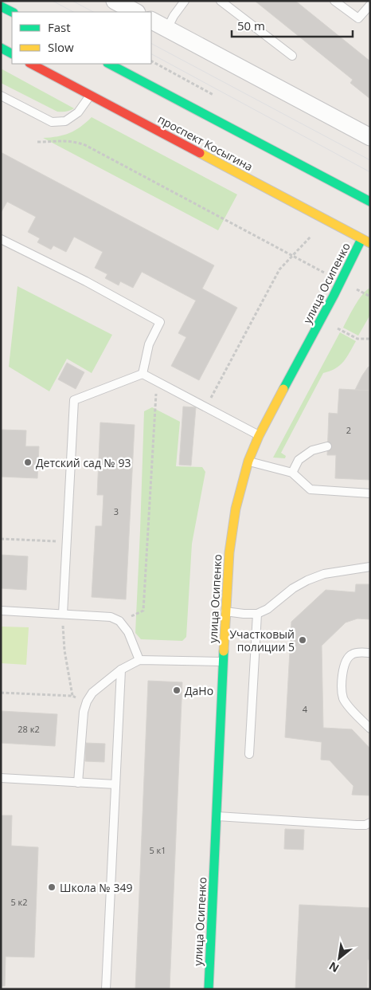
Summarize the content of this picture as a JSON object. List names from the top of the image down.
{
  "streets": {
    "street": ["проспект Косыгина", "улица Осипенко"]
  },
  "crossings": [
    ["проспект Косыгина", "улица Осипенко"]
  ],
  "places": [
    "Детский сад № 93",
    "Участковый полиции 5",
    "ДаНо",
    "Школа № 349"
  ],
  "house_numbers": [
    "2",
    "3",
    "4",
    "28 к2",
    "5 к1",
    "5 к2"
  ],
  "legend": ["Fast", "Slow"],
  "scale_bar": "50 m",
  "north": "bottom left"
}
